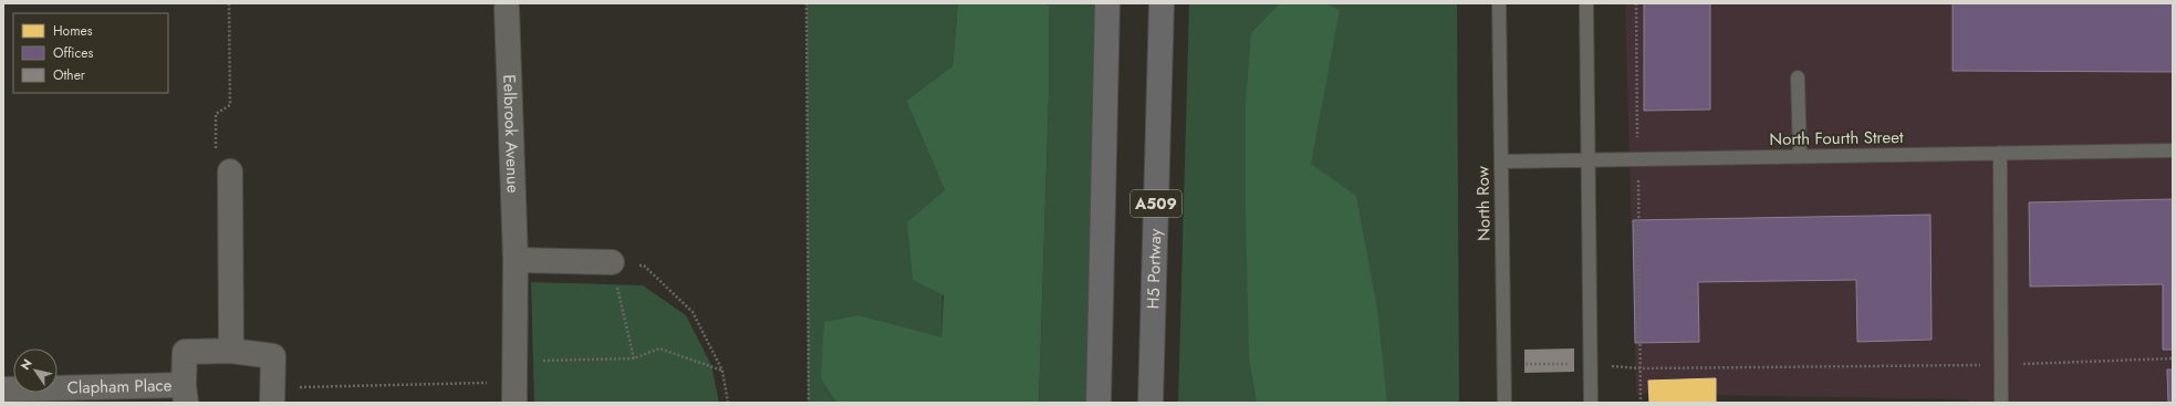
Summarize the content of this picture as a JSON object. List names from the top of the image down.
{
  "streets": {
    "main road": ["A509", "H5 Portway"],
    "street": ["Eelbrook Avenue", "Clapham Place"],
    "lane": ["North Fourth Street", "North Row"]
  },
  "crossings": [
    ["North Fourth Street", "North Row"]
  ],
  "legend": ["Homes", "Offices", "Other"],
  "north": "top left"
}
